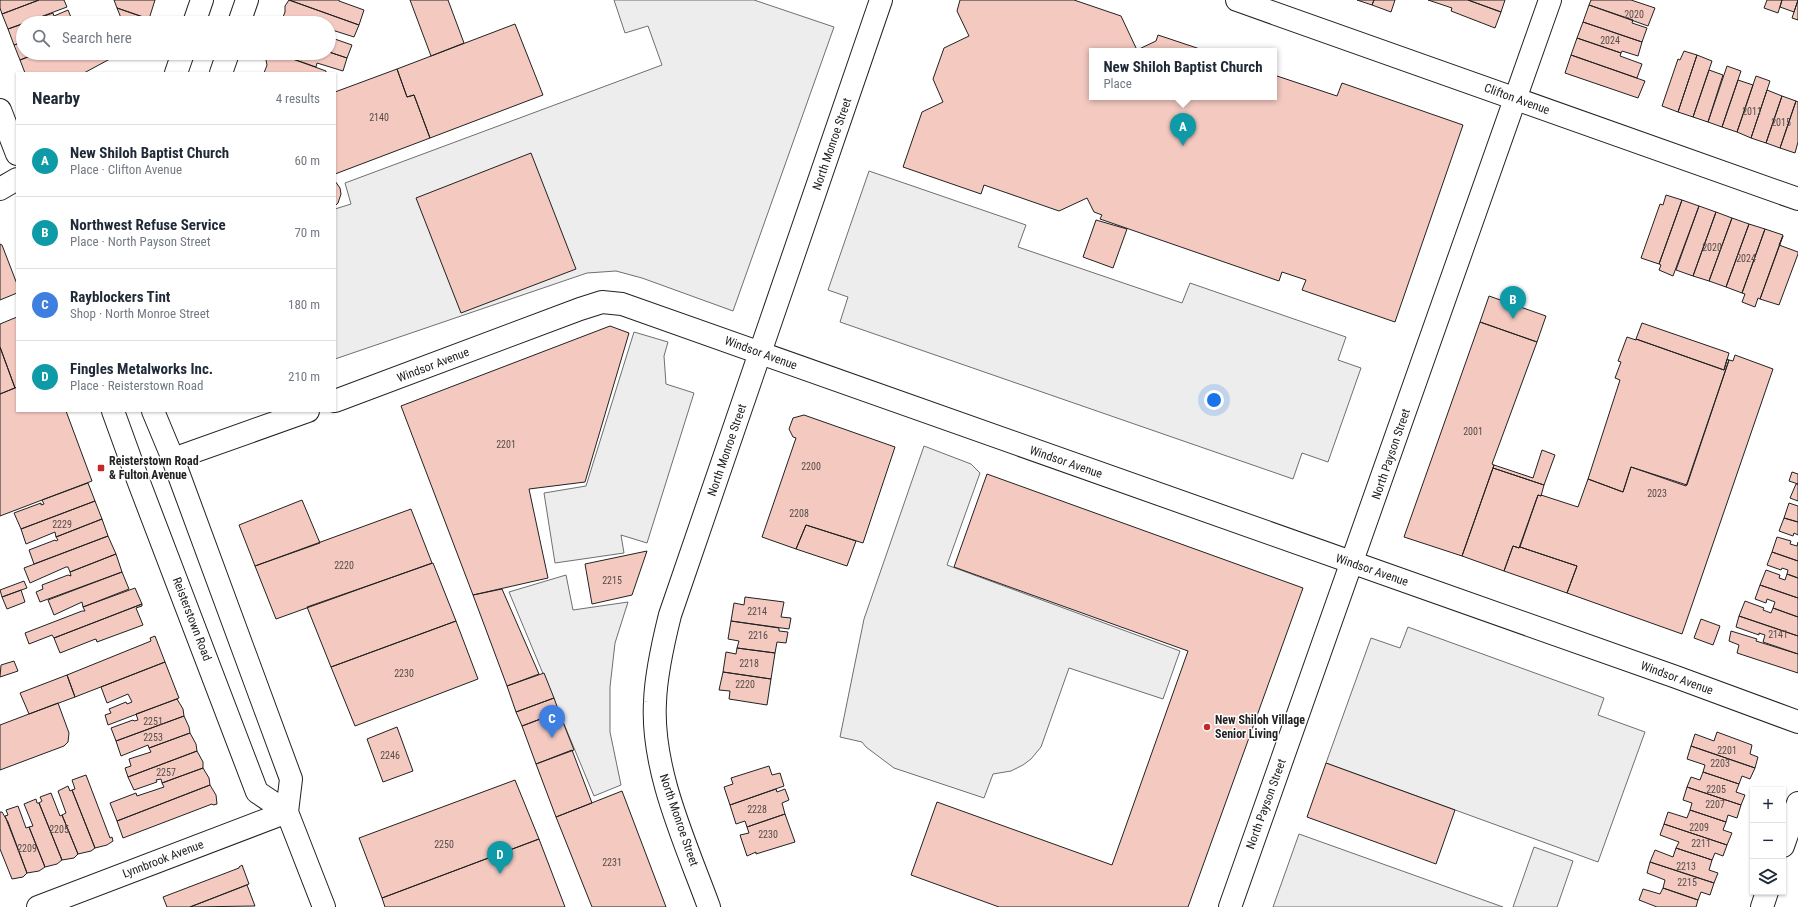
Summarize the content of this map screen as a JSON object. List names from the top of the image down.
{
  "streets": {
    "street": [
      "Clifton Avenue",
      "North Monroe Street",
      "Windsor Avenue",
      "North Payson Street",
      "Reisterstown Road",
      "Lynnbrook Avenue"
    ]
  },
  "crossings": [
    ["Clifton Avenue", "North Payson Street"],
    ["North Monroe Street", "Windsor Avenue"],
    ["Windsor Avenue", "North Payson Street"],
    ["Reisterstown Road", "Lynnbrook Avenue"]
  ],
  "places": {
    "transit": ["Reisterstown Road & Fulton Avenue"],
    "other": ["New Shiloh Village Senior Living"]
  },
  "house_numbers": [
    "2020",
    "2024",
    "2011",
    "2140",
    "2015",
    "2020",
    "2024",
    "2001",
    "2201",
    "2200",
    "2023",
    "2208",
    "2229",
    "2220",
    "2215",
    "2214",
    "2141",
    "2216",
    "2218",
    "2230",
    "2220",
    "2251",
    "2253",
    "2201",
    "2246",
    "2203",
    "2257",
    "2205",
    "2207",
    "2228",
    "2209",
    "2205",
    "2230",
    "2211",
    "2250",
    "2209",
    "2231",
    "2213",
    "2215"
  ],
  "page": {
    "search": "Search here",
    "popup": ["New Shiloh Baptist Church", "Place"],
    "heading": ["Nearby", "4 results"],
    "pins": [
      "A",
      "B",
      "C",
      "D"
    ],
    "list": [
      {
        "mark": "A",
        "name": "New Shiloh Baptist Church",
        "note": "Place · Clifton Avenue",
        "value": "60 m"
      },
      {
        "mark": "B",
        "name": "Northwest Refuse Service",
        "note": "Place · North Payson Street",
        "value": "70 m"
      },
      {
        "mark": "C",
        "name": "Rayblockers Tint",
        "note": "Shop · North Monroe Street",
        "value": "180 m"
      },
      {
        "mark": "D",
        "name": "Fingles Metalworks Inc.",
        "note": "Place · Reisterstown Road",
        "value": "210 m"
      }
    ],
    "map_buttons": ["+", "−"]
  }
}
